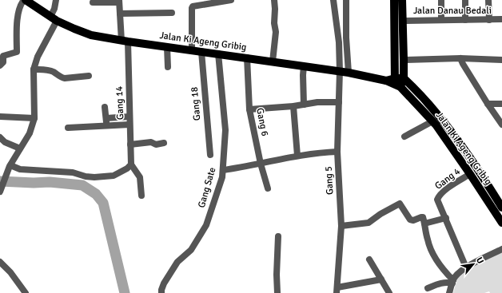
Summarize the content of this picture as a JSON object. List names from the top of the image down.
{
  "streets": {
    "main road": ["Jalan Ki Ageng Gribig"],
    "street": [
      "Jalan Danau Bedali",
      "Gang 14",
      "Gang 18",
      "Gang 6",
      "Gang 4",
      "Gang 5",
      "Gang Sate"
    ]
  },
  "crossings": [
    ["Jalan Ki Ageng Gribig", "Gang 14"],
    ["Jalan Ki Ageng Gribig", "Gang 18"],
    ["Jalan Ki Ageng Gribig", "Gang 6"],
    ["Jalan Ki Ageng Gribig", "Gang 4"],
    ["Jalan Ki Ageng Gribig", "Gang 5"],
    ["Jalan Ki Ageng Gribig", "Gang Sate"]
  ],
  "north": "top right"
}
